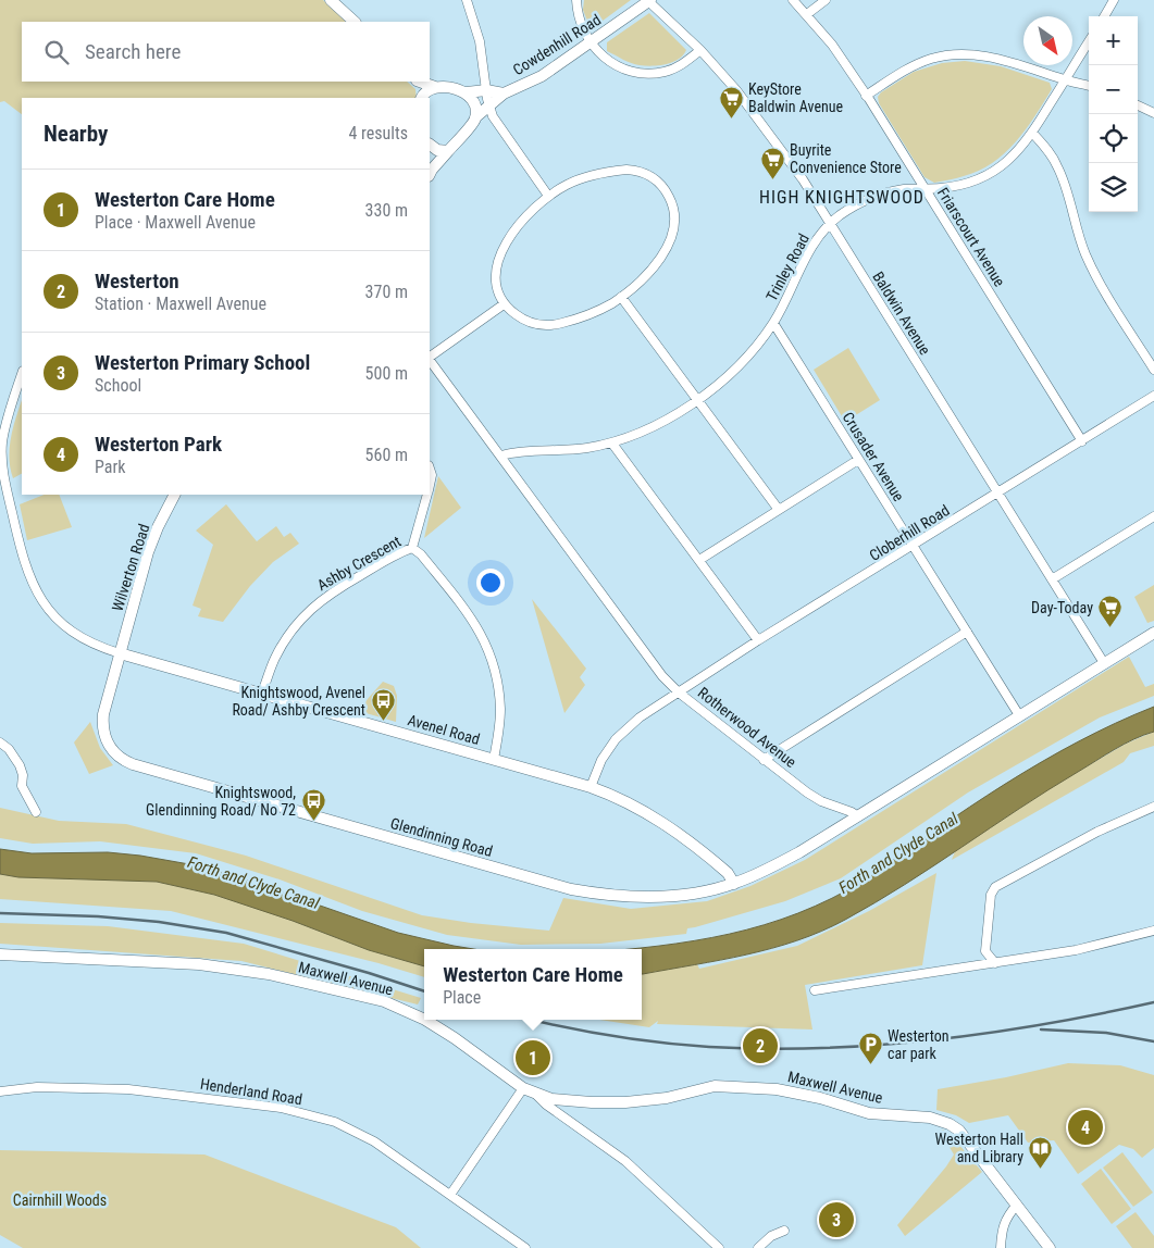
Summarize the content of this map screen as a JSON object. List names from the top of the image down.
{
  "streets": {
    "street": [
      "Cowdenhill Road",
      "Friarscourt Avenue",
      "Trinley Road",
      "Baldwin Avenue",
      "Crusader Avenue",
      "Cloberhill Road",
      "Ashby Crescent",
      "Wilverton Road",
      "Rotherwood Avenue",
      "Avenel Road",
      "Glendinning Road",
      "Maxwell Avenue",
      "Henderland Road"
    ]
  },
  "crossings": [
    ["Cowdenhill Road", "Baldwin Avenue"],
    ["Friarscourt Avenue", "Trinley Road"],
    ["Friarscourt Avenue", "Cloberhill Road"],
    ["Trinley Road", "Baldwin Avenue"],
    ["Trinley Road", "Crusader Avenue"],
    ["Trinley Road", "Rotherwood Avenue"],
    ["Baldwin Avenue", "Cloberhill Road"],
    ["Crusader Avenue", "Cloberhill Road"],
    ["Cloberhill Road", "Rotherwood Avenue"],
    ["Cloberhill Road", "Avenel Road"],
    ["Ashby Crescent", "Avenel Road"],
    ["Wilverton Road", "Avenel Road"],
    ["Wilverton Road", "Glendinning Road"],
    ["Rotherwood Avenue", "Glendinning Road"],
    ["Avenel Road", "Glendinning Road"]
  ],
  "districts": ["HIGH KNIGHTSWOOD"],
  "water": ["Forth and Clyde Canal"],
  "parks": ["Cairnhill Woods"],
  "places": {
    "supermarket": ["KeyStore Baldwin Avenue", "Buyrite Convenience Store", "Day-Today"],
    "bus stop": ["Knightswood, Avenel Road/ Ashby Crescent", "Knightswood, Glendinning Road/ No 72"],
    "parking": ["Westerton car park"],
    "library": ["Westerton Hall and Library"]
  },
  "north": "bottom right",
  "page": {
    "map_buttons": ["+", "−"],
    "search": "Search here",
    "heading": ["Nearby", "4 results"],
    "list": [
      {
        "mark": "1",
        "name": "Westerton Care Home",
        "note": "Place · Maxwell Avenue",
        "value": "330 m"
      },
      {
        "mark": "2",
        "name": "Westerton",
        "note": "Station · Maxwell Avenue",
        "value": "370 m"
      },
      {
        "mark": "3",
        "name": "Westerton Primary School",
        "note": "School",
        "value": "500 m"
      },
      {
        "mark": "4",
        "name": "Westerton Park",
        "note": "Park",
        "value": "560 m"
      }
    ],
    "popup": ["Westerton Care Home", "Place"],
    "pins": [
      "2",
      "1",
      "4",
      "3"
    ]
  }
}
